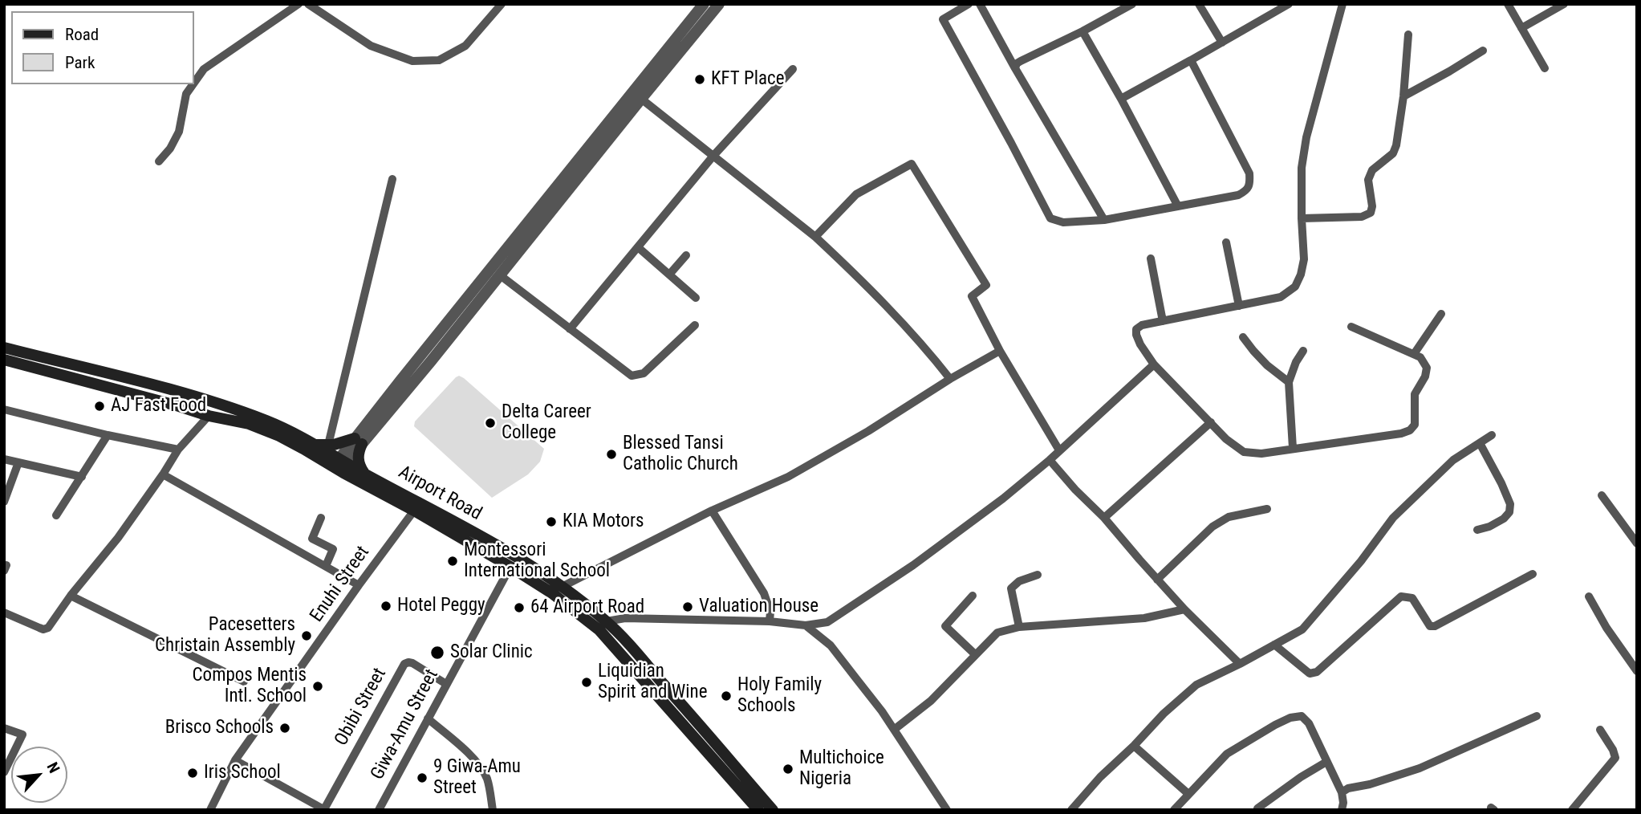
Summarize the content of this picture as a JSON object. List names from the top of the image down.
{
  "streets": {
    "main road": ["Airport Road"],
    "street": ["Enuhi Street", "Obibi Street", "Giwa-Amu Street"]
  },
  "crossings": [
    ["Airport Road", "Enuhi Street"],
    ["Airport Road", "Giwa-Amu Street"],
    ["Obibi Street", "Giwa-Amu Street"]
  ],
  "places": [
    "KFT Place",
    "AJ Fast Food",
    "Delta Career College",
    "Blessed Tansi Catholic Church",
    "KIA Motors",
    "Montessori International School",
    "Hotel Peggy",
    "Valuation House",
    "64 Airport Road",
    "Pacesetters Christain Assembly",
    "Solar Clinic",
    "Liquidian Spirit and Wine",
    "Compos Mentis Intl. School",
    "Holy Family Schools",
    "Brisco Schools",
    "Multichoice Nigeria",
    "Iris School",
    "9 Giwa-Amu Street"
  ],
  "legend": ["Road", "Park"],
  "north": "top right"
}
